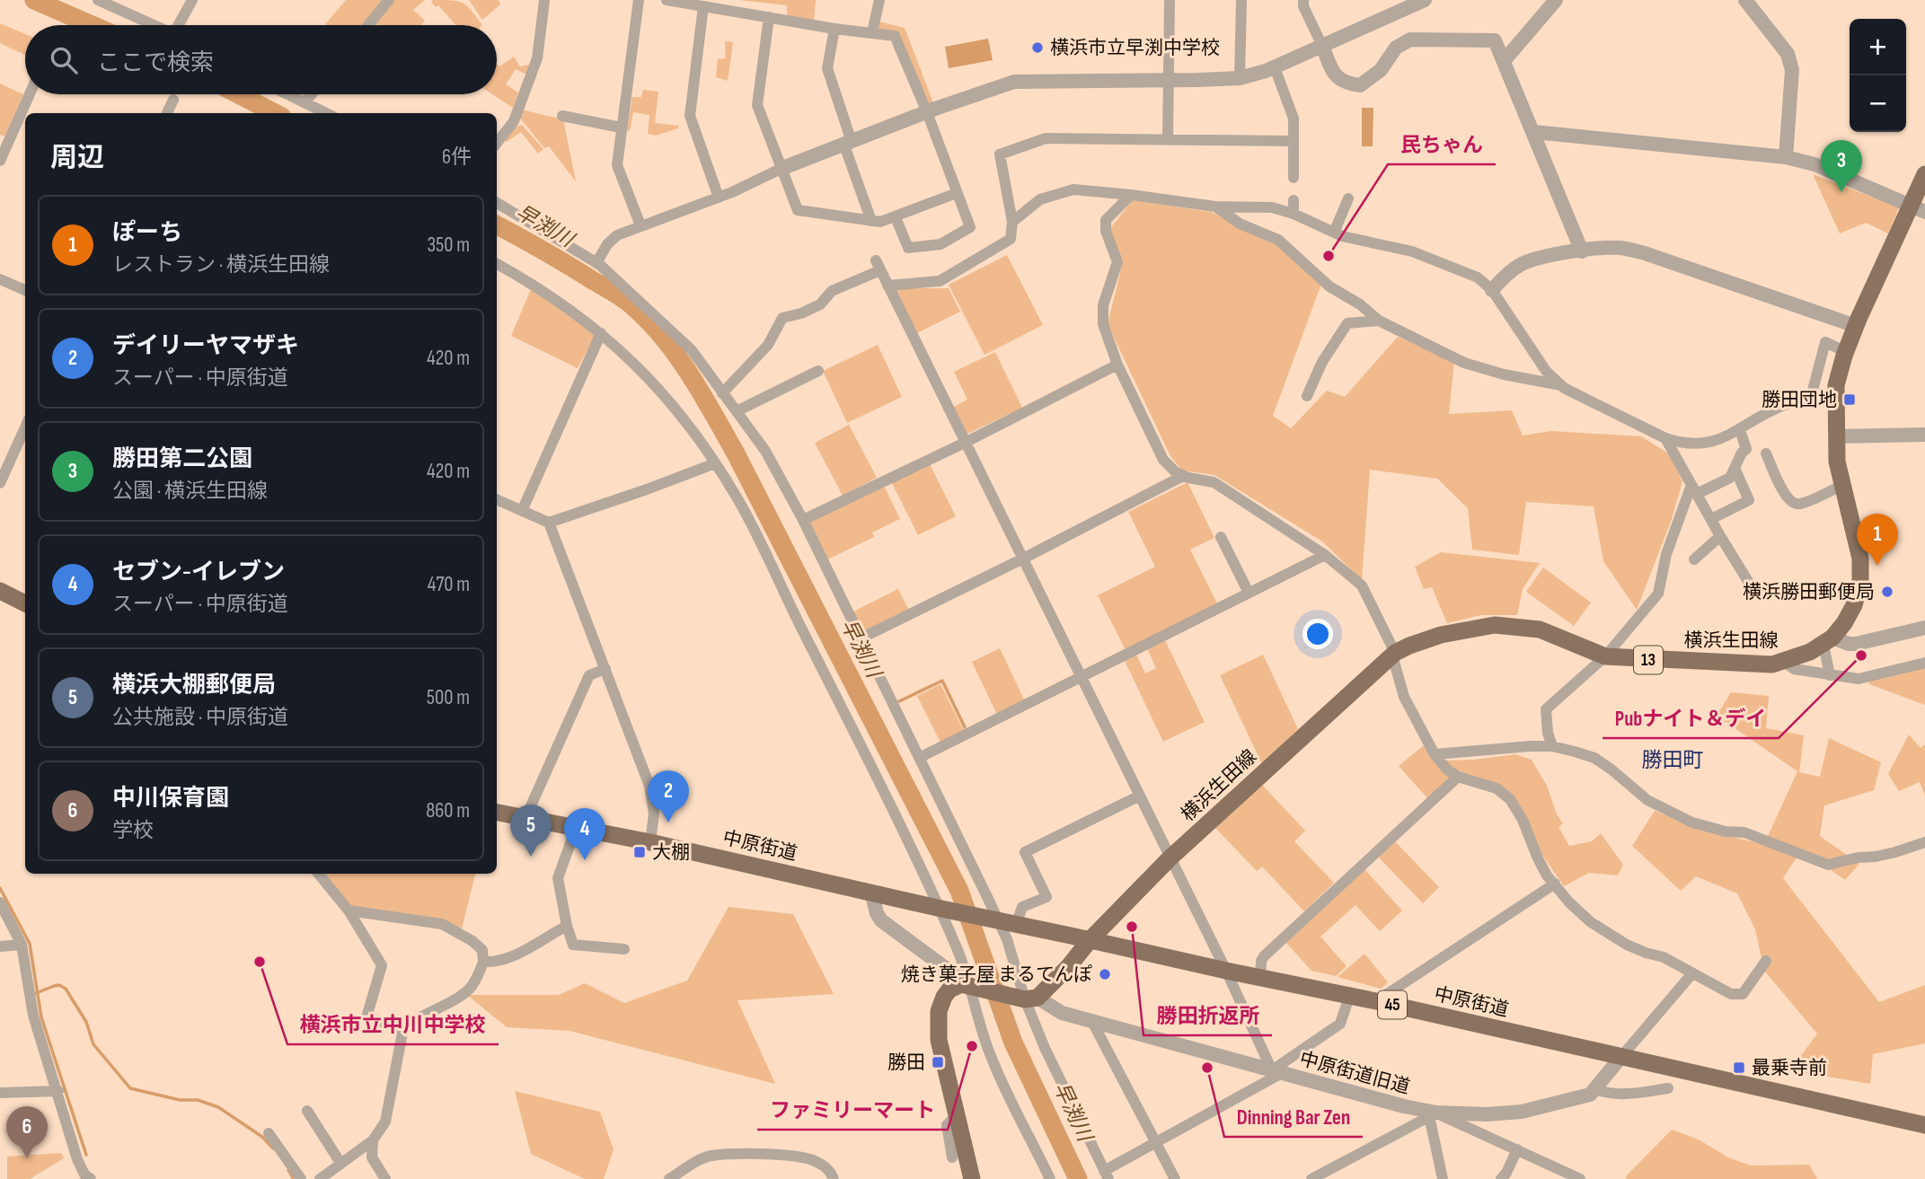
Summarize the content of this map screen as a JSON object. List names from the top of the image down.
{
  "streets": {
    "main road": [
      "横浜生田線",
      "13",
      "中原街道",
      "45"
    ],
    "street": ["中原街道旧道"]
  },
  "crossings": [
    ["横浜生田線", "中原街道"],
    ["横浜生田線", "中原街道旧道"],
    ["中原街道", "45"]
  ],
  "districts": ["勝田町"],
  "water": ["早渕川"],
  "places": {
    "other": [
      "横浜市立早渕中学校",
      "民ちゃん",
      "横浜勝田郵便局",
      "Pubナイト＆デイ",
      "勝田折返所",
      "横浜市立中川中学校",
      "焼き菓子屋 まるてんぽ",
      "ファミリーマート",
      "Dinning Bar Zen"
    ],
    "transit": [
      "勝田団地",
      "大棚",
      "勝田",
      "最乗寺前"
    ]
  },
  "page": {
    "map_buttons": ["+", "−"],
    "search": "ここで検索",
    "heading": ["周辺", "6件"],
    "pins": [
      "3",
      "1",
      "2",
      "5",
      "4",
      "6"
    ],
    "list": [
      {
        "mark": "1",
        "name": "ぽーち",
        "note": "レストラン · 横浜生田線",
        "value": "350 m"
      },
      {
        "mark": "2",
        "name": "デイリーヤマザキ",
        "note": "スーパー · 中原街道",
        "value": "420 m"
      },
      {
        "mark": "3",
        "name": "勝田第二公園",
        "note": "公園 · 横浜生田線",
        "value": "420 m"
      },
      {
        "mark": "4",
        "name": "セブン-イレブン",
        "note": "スーパー · 中原街道",
        "value": "470 m"
      },
      {
        "mark": "5",
        "name": "横浜大棚郵便局",
        "note": "公共施設 · 中原街道",
        "value": "500 m"
      },
      {
        "mark": "6",
        "name": "中川保育園",
        "note": "学校",
        "value": "860 m"
      }
    ]
  }
}
